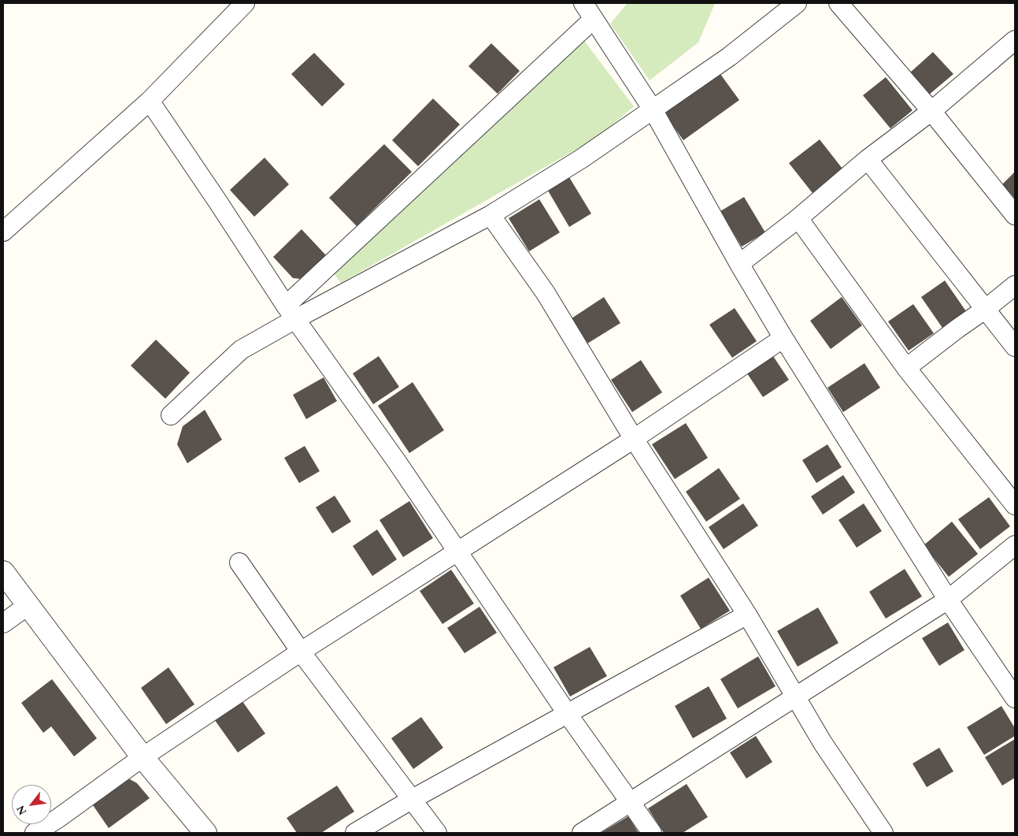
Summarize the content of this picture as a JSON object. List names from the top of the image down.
{
  "north": "bottom left"
}
